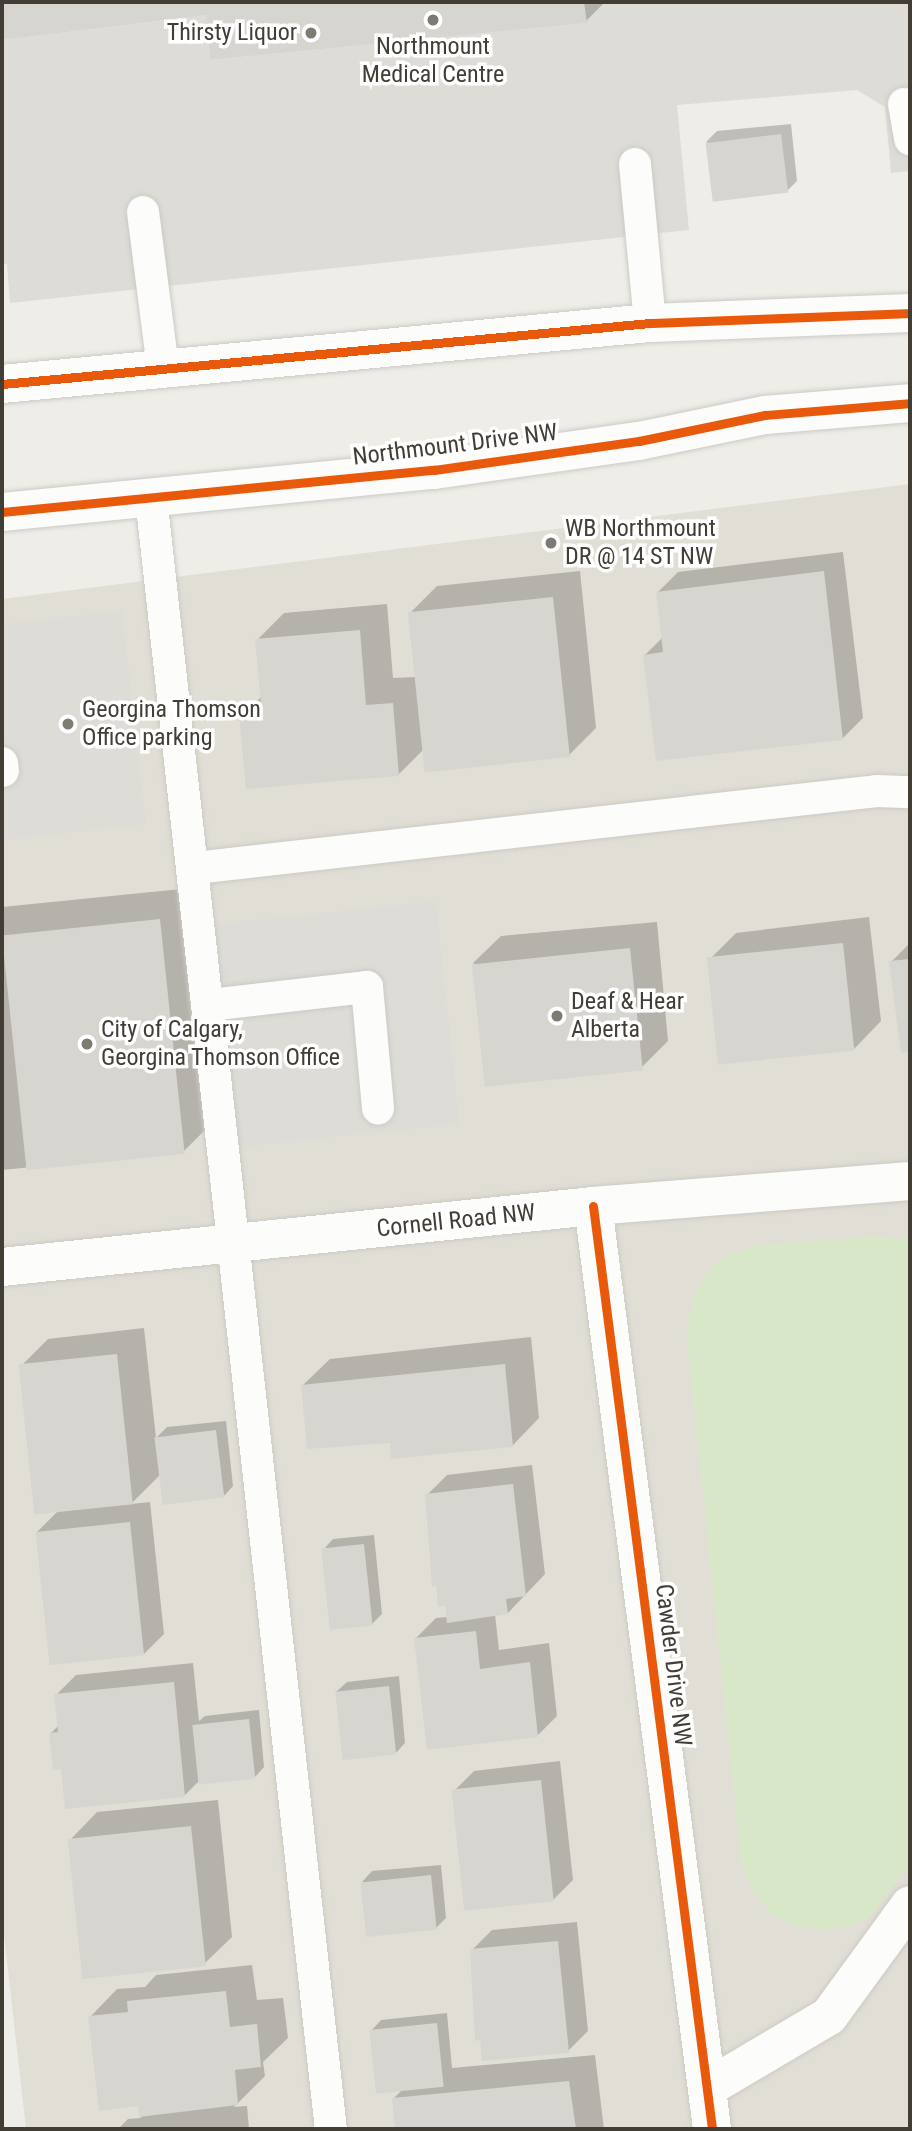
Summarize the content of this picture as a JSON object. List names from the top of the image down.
{
  "streets": {
    "street": ["Northmount Drive NW", "Cornell Road NW", "Cawder Drive NW"]
  },
  "crossings": [
    ["Cornell Road NW", "Cawder Drive NW"]
  ],
  "places": [
    "Northmount Medical Centre",
    "Thirsty Liquor",
    "WB Northmount DR @ 14 ST NW",
    "Georgina Thomson Office parking",
    "Deaf & Hear Alberta",
    "City of Calgary, Georgina Thomson Office"
  ]
}
